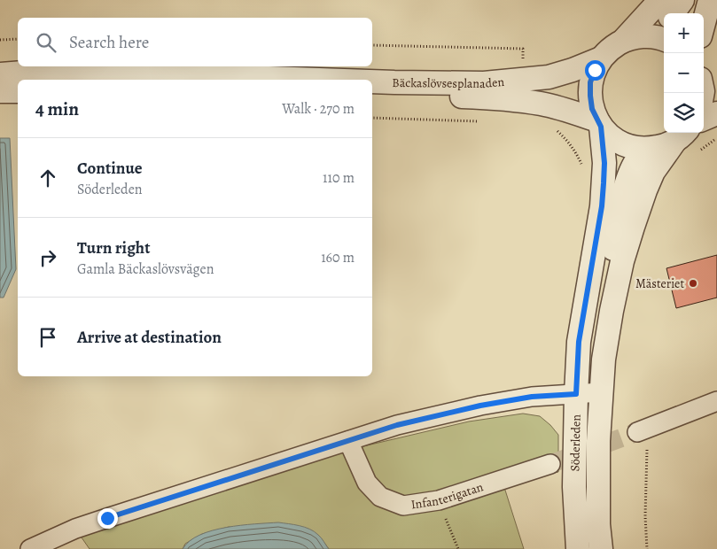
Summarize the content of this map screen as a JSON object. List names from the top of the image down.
{
  "streets": {
    "street": ["Bäckaslövsesplanaden", "Söderleden", "Infanterigatan"]
  },
  "crossings": [
    ["Bäckaslövsesplanaden", "Söderleden"]
  ],
  "places": ["Mästeriet"],
  "page": {
    "map_buttons": ["+", "−"],
    "search": "Search here",
    "heading": ["4 min", "Walk · 270 m"],
    "list": [
      ["Continue", "Söderleden", "110 m"],
      ["Turn right", "Gamla Bäckaslövsvägen", "160 m"],
      "Arrive at destination"
    ]
  }
}
